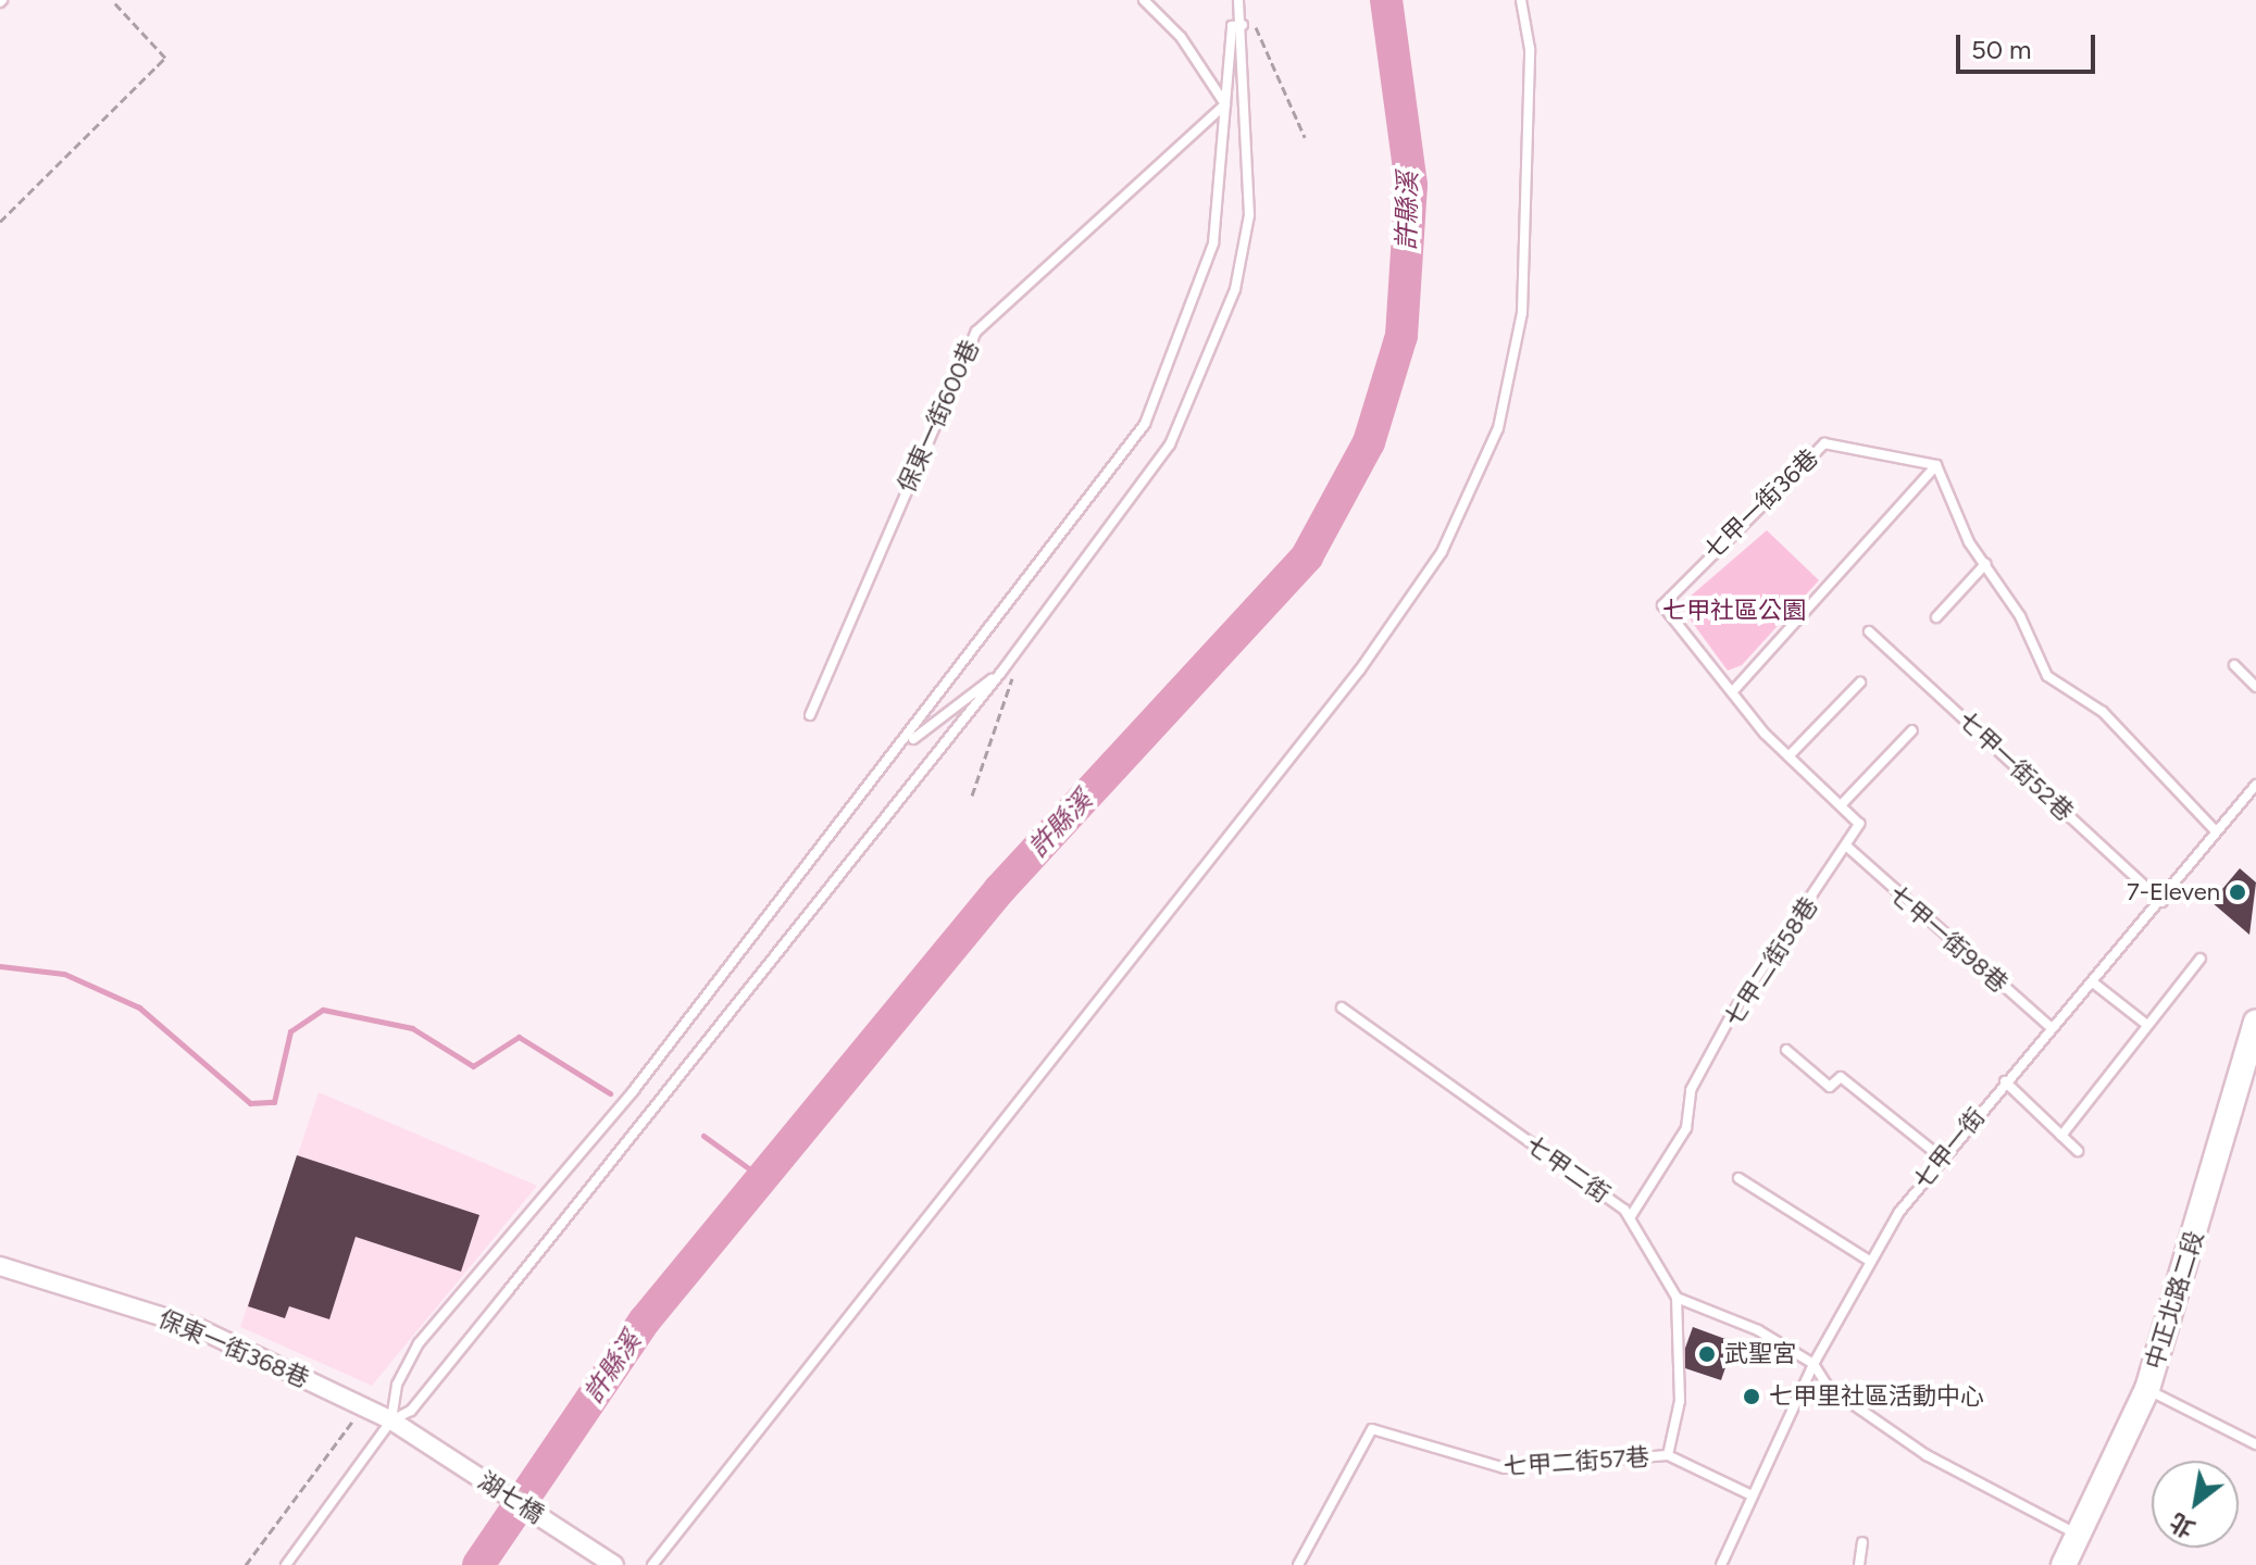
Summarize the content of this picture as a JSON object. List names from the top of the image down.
{
  "streets": {
    "main road": ["中正北路二段"],
    "street": ["保東一街368巷", "湖七橋"],
    "lane": [
      "保東一街600巷",
      "七甲一街36巷",
      "七甲一街52巷",
      "七甲一街98巷",
      "七甲二街58巷",
      "七甲一街",
      "七甲二街",
      "七甲二街57巷"
    ]
  },
  "crossings": [
    ["七甲一街36巷", "七甲一街98巷"],
    ["七甲一街36巷", "七甲二街58巷"],
    ["七甲一街52巷", "七甲一街"],
    ["七甲一街98巷", "七甲二街58巷"],
    ["七甲一街98巷", "七甲一街"],
    ["七甲二街58巷", "七甲二街"],
    ["七甲二街", "七甲二街57巷"],
    ["保東一街368巷", "湖七橋"]
  ],
  "water": ["許縣溪"],
  "parks": ["七甲社區公園"],
  "places": ["7-Eleven", "武聖宮", "七甲里社區活動中心"],
  "scale_bar": "50 m",
  "north": "bottom left"
}
